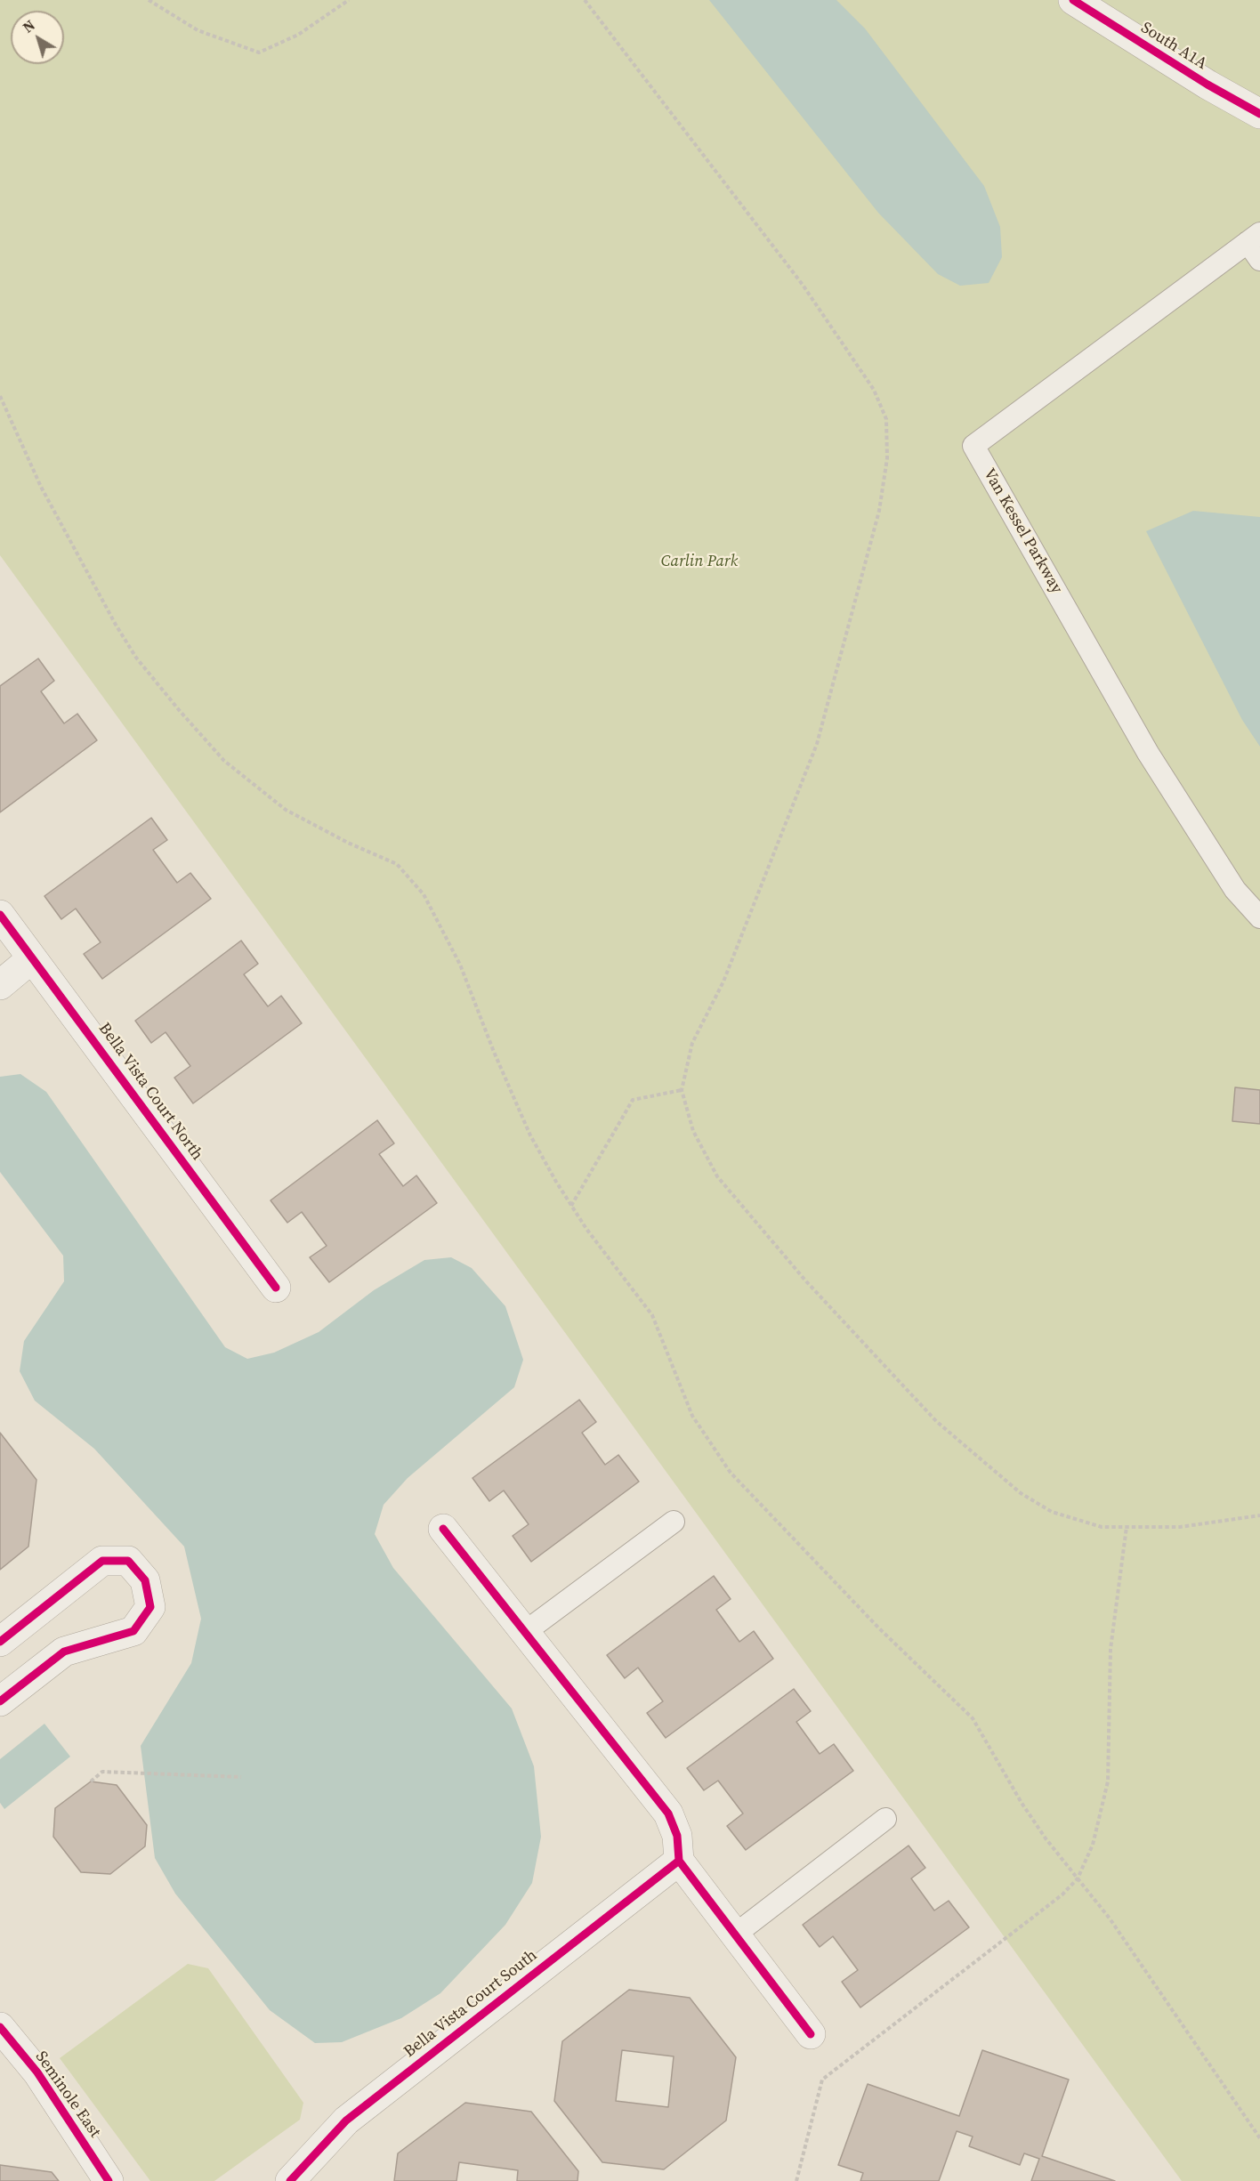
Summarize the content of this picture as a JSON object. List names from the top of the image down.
{
  "streets": {
    "street": [
      "South A1A",
      "Bella Vista Court North",
      "Bella Vista Court South",
      "Seminole East"
    ],
    "lane": ["Van Kessel Parkway"]
  },
  "parks": ["Carlin Park"],
  "north": "top left"
}
